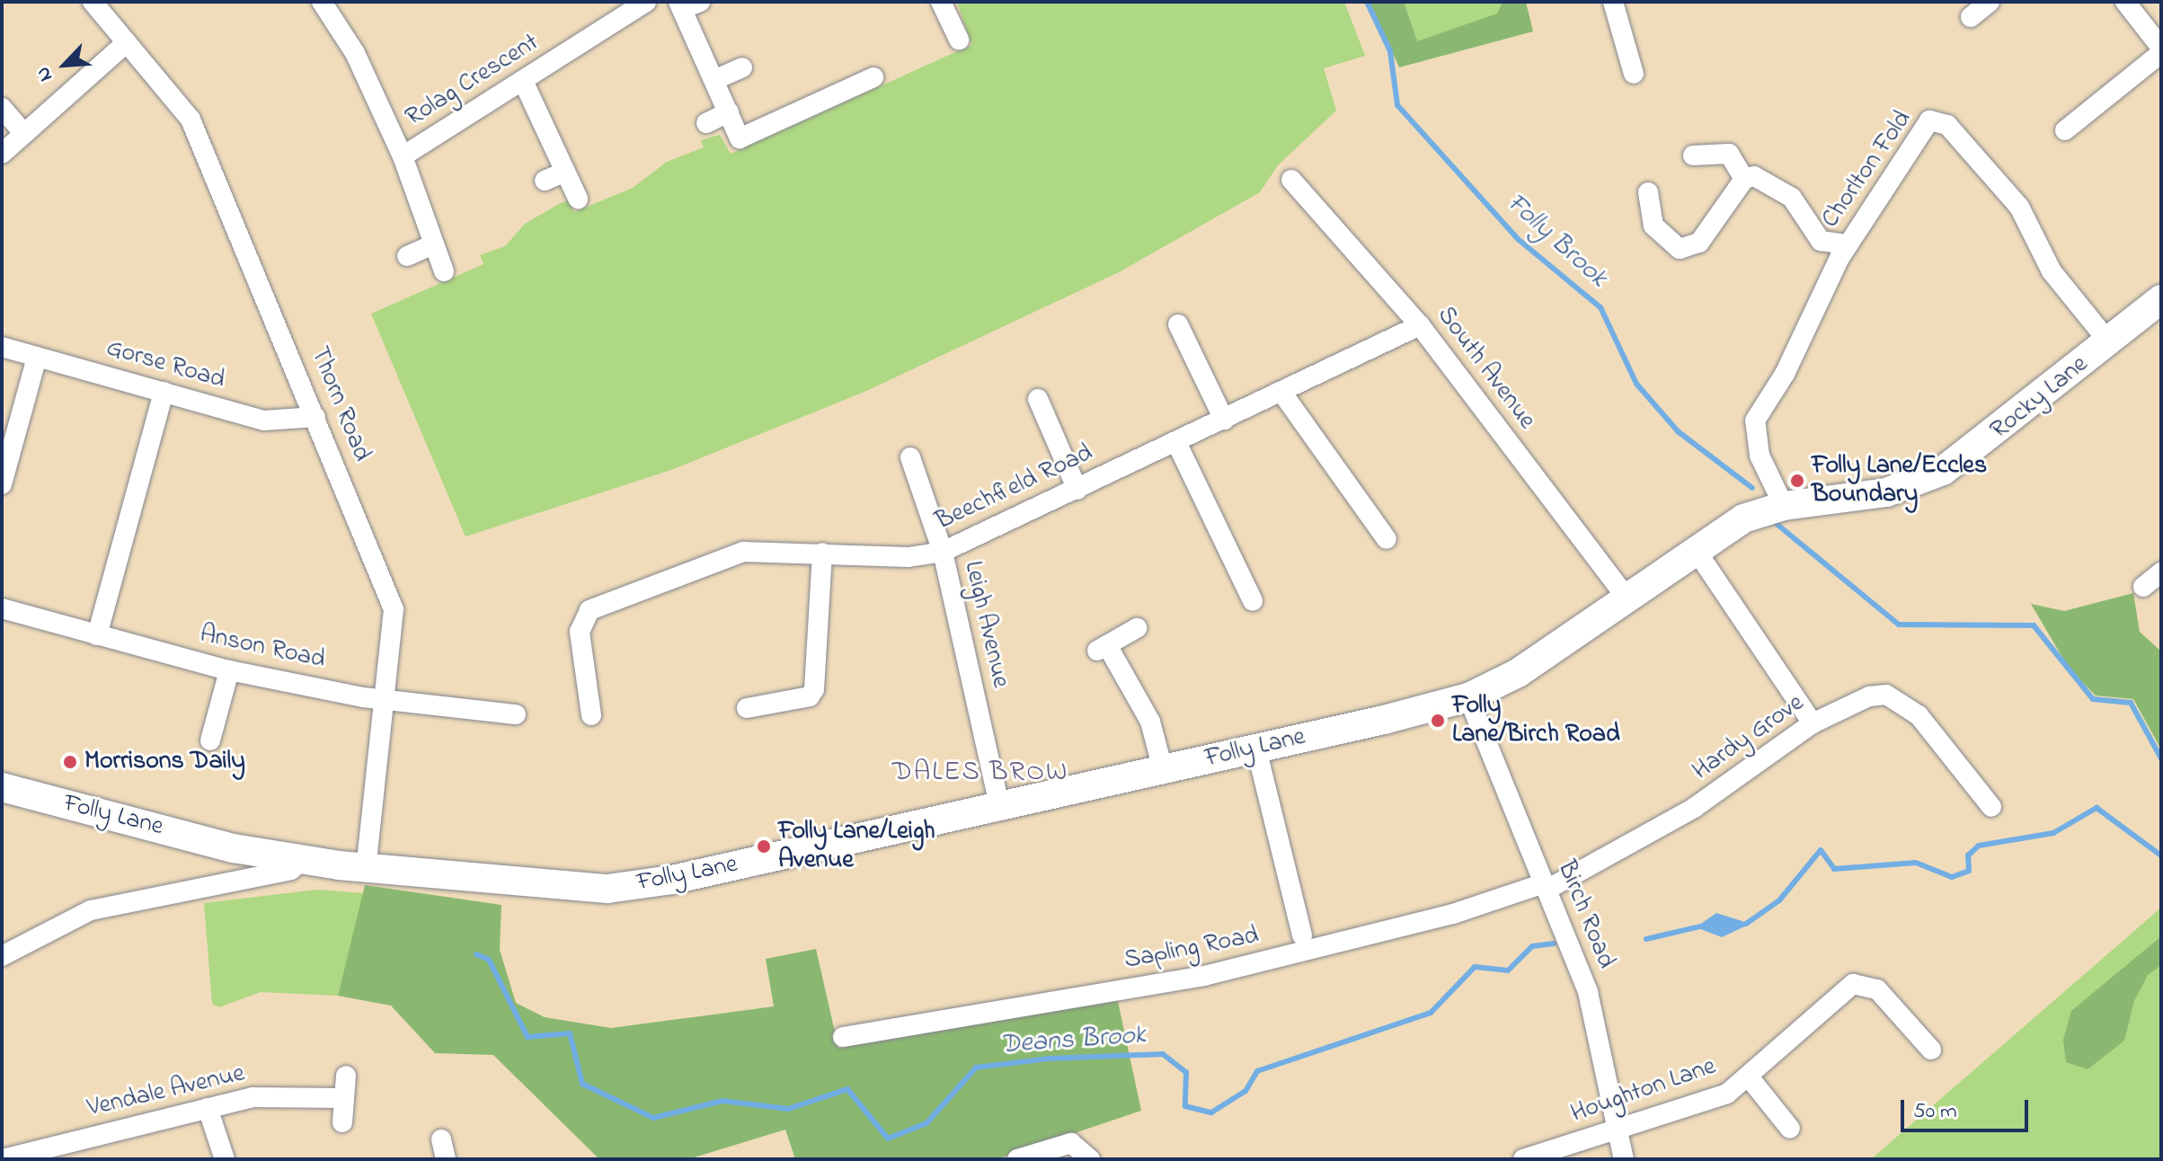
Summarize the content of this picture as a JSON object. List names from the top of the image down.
{
  "streets": {
    "main road": ["Rocky Lane", "Folly Lane"],
    "street": [
      "Rolag Crescent",
      "Chorlton Fold",
      "Gorse Road",
      "South Avenue",
      "Thorn Road",
      "Beechfield Road",
      "Leigh Avenue",
      "Anson Road",
      "Hardy Grove",
      "Birch Road",
      "Sapling Road",
      "Houghton Lane",
      "Vendale Avenue"
    ]
  },
  "crossings": [
    ["Chorlton Fold", "Rocky Lane"],
    ["Chorlton Fold", "Folly Lane"],
    ["Gorse Road", "Thorn Road"],
    ["South Avenue", "Beechfield Road"],
    ["South Avenue", "Folly Lane"],
    ["Rocky Lane", "Folly Lane"],
    ["Thorn Road", "Anson Road"],
    ["Thorn Road", "Folly Lane"],
    ["Beechfield Road", "Leigh Avenue"],
    ["Leigh Avenue", "Folly Lane"],
    ["Hardy Grove", "Birch Road"],
    ["Hardy Grove", "Sapling Road"],
    ["Folly Lane", "Birch Road"],
    ["Birch Road", "Sapling Road"],
    ["Birch Road", "Houghton Lane"]
  ],
  "districts": ["DALES BROW"],
  "water": ["Folly Brook", "Deans Brook"],
  "places": [
    "Folly Lane/Eccles Boundary",
    "Folly Lane/Birch Road",
    "Morrisons Daily",
    "Folly Lane/Leigh Avenue"
  ],
  "scale_bar": "50 m",
  "north": "bottom left"
}
